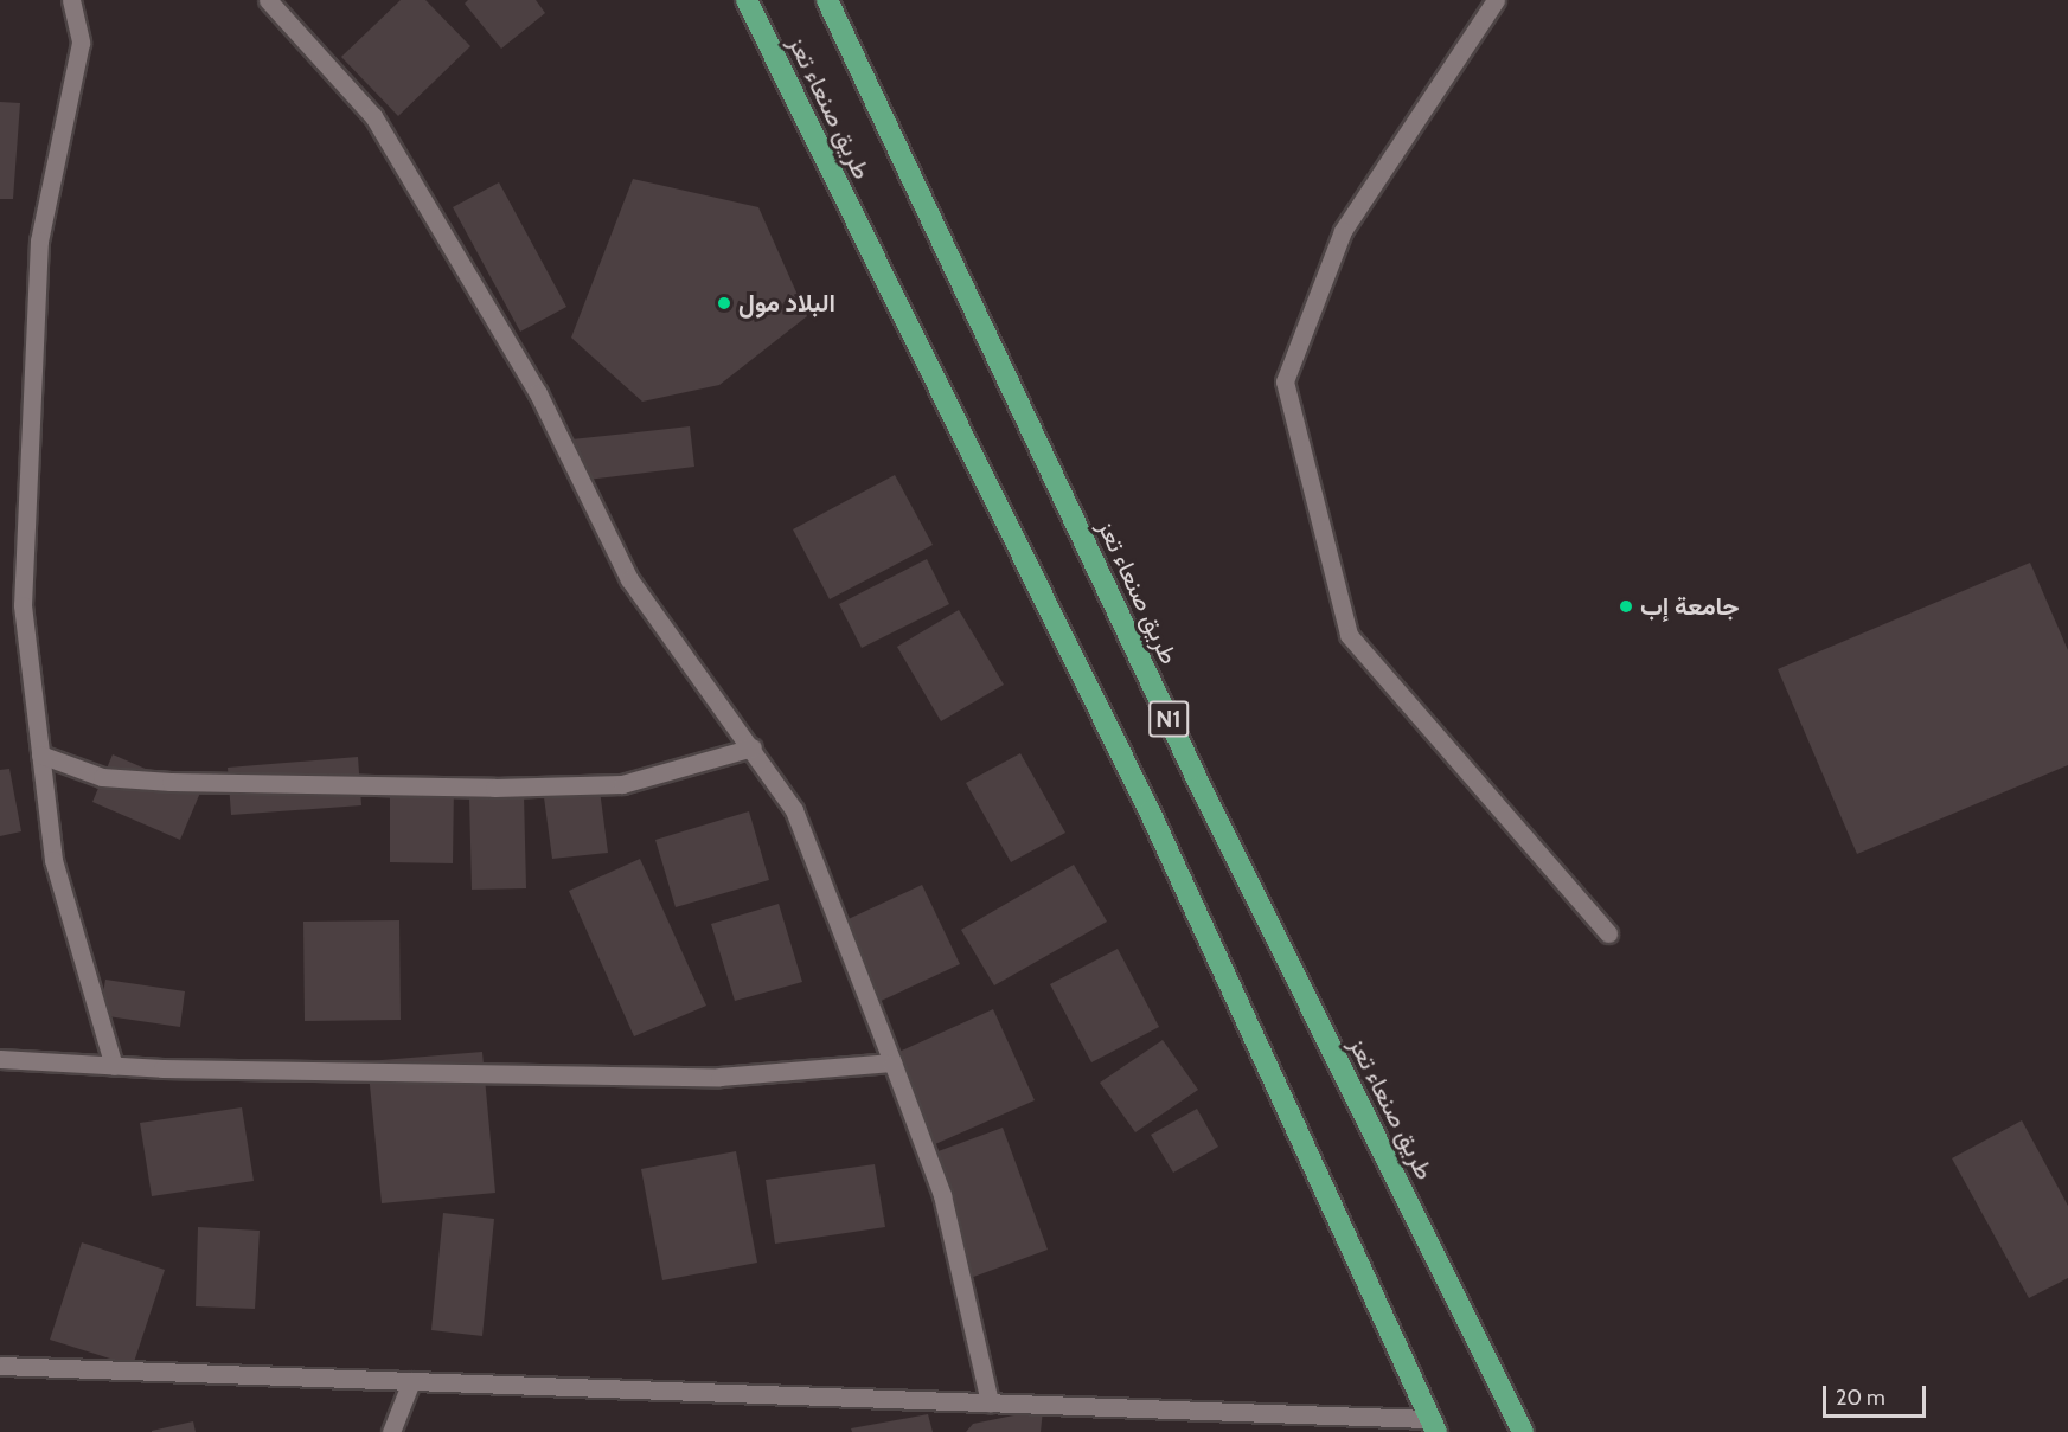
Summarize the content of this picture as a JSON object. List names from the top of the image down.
{
  "streets": {
    "highway": ["طريق صنعاء تعز", "N1"]
  },
  "places": ["البلاد مول", "جامعة إب"],
  "scale_bar": "20 m"
}
